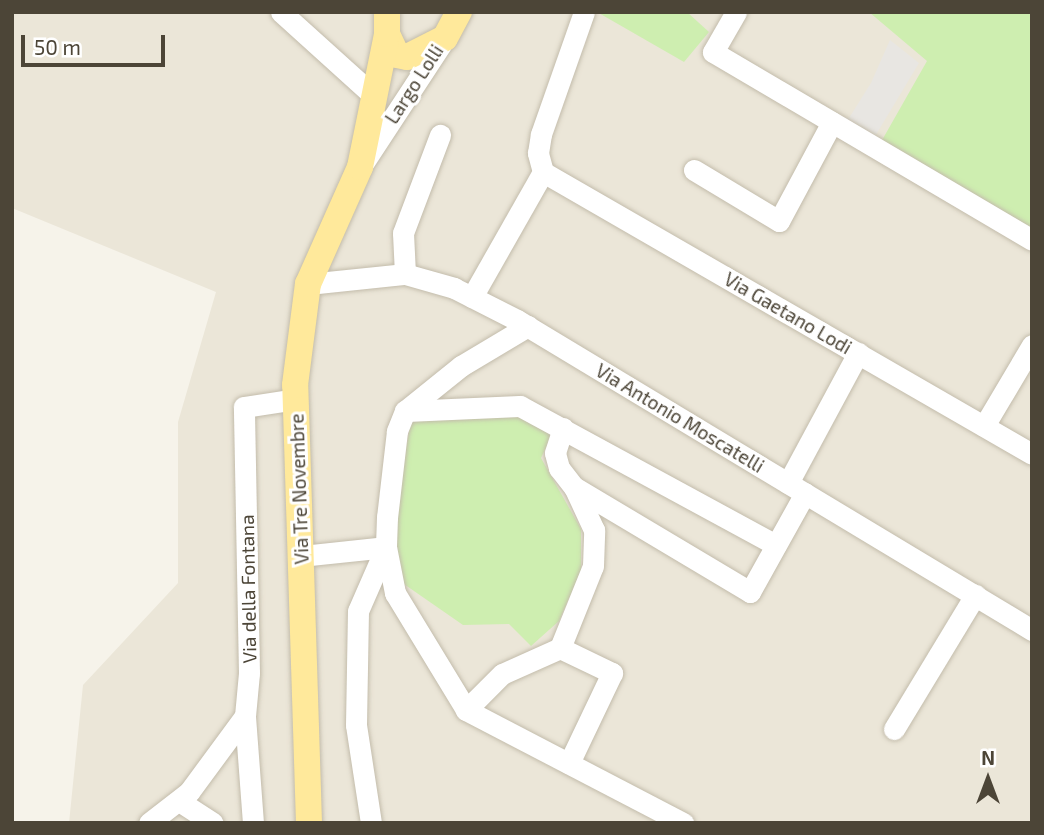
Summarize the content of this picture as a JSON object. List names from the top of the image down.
{
  "streets": {
    "main road": ["Largo Lolli", "Via Tre Novembre"],
    "street": ["Via Gaetano Lodi", "Via Antonio Moscatelli", "Via della Fontana"]
  },
  "crossings": [
    ["Largo Lolli", "Via Tre Novembre"],
    ["Via Antonio Moscatelli", "Via Tre Novembre"],
    ["Via Tre Novembre", "Via della Fontana"]
  ],
  "scale_bar": "50 m",
  "north": "top"
}
